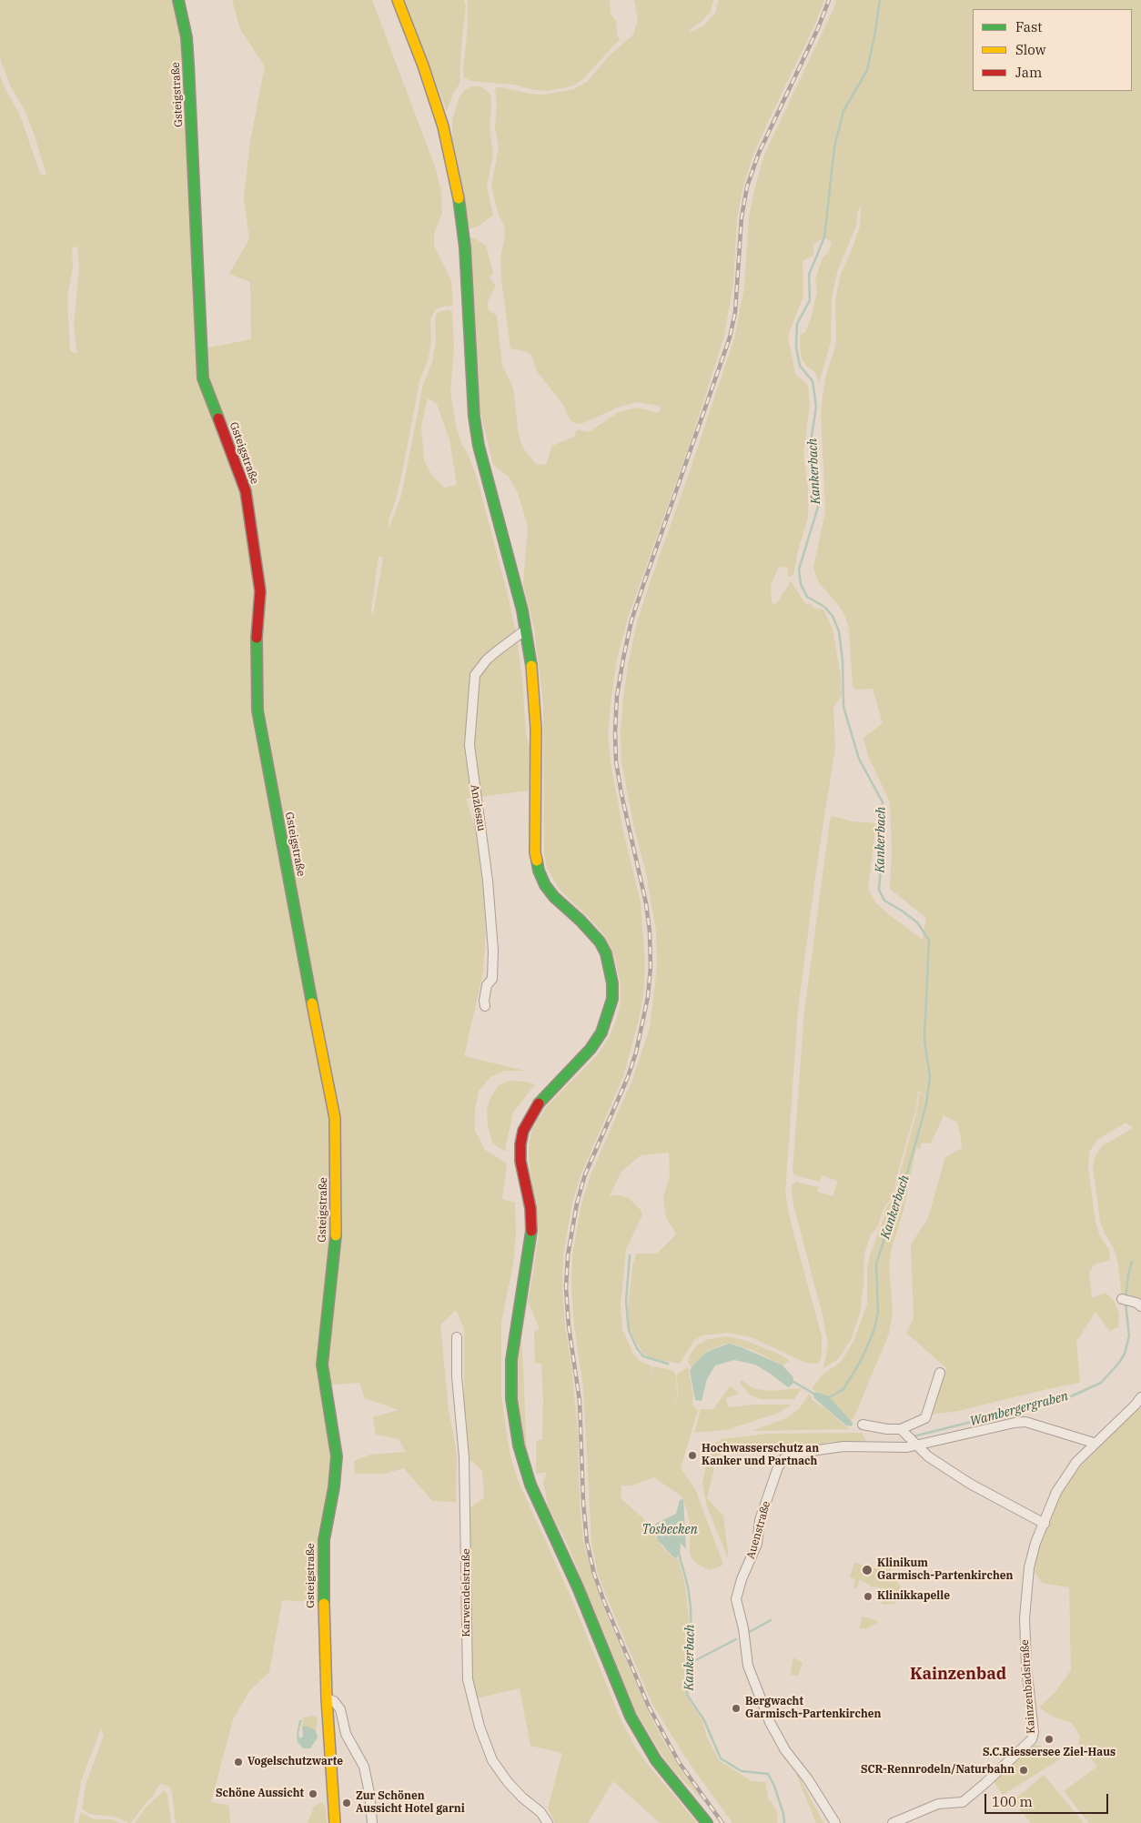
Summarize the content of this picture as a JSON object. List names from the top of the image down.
{
  "streets": {
    "main road": ["Gsteigstraße"],
    "street": [
      "Anzlesau",
      "Auenstraße",
      "Karwendelstraße",
      "Kainzenbadstraße"
    ]
  },
  "districts": ["Kainzenbad"],
  "water": ["Kankerbach", "Wambergergraben", "Tosbecken"],
  "places": [
    "Hochwasserschutz an Kanker und Partnach",
    "Klinikum Garmisch-Partenkirchen",
    "Klinikkapelle",
    "Bergwacht Garmisch-Partenkirchen",
    "S.C.Riessersee Ziel-Haus",
    "Vogelschutzwarte",
    "SCR-Rennrodeln/Naturbahn",
    "Schöne Aussicht",
    "Zur Schönen Aussicht Hotel garni"
  ],
  "legend": ["Fast", "Slow", "Jam"],
  "scale_bar": "100 m"
}
